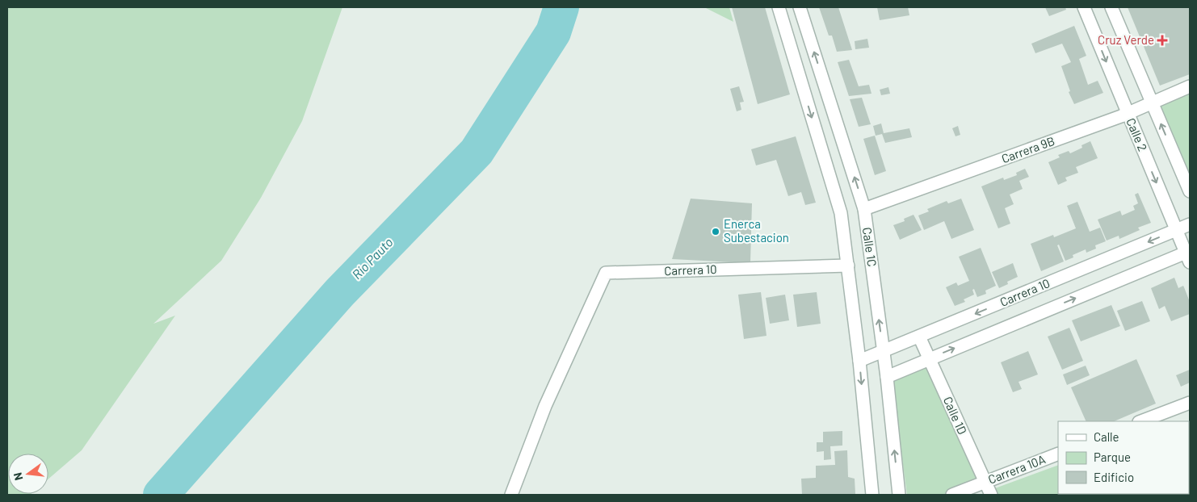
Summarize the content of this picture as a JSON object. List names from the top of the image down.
{
  "streets": {
    "street": [
      "Calle 2",
      "Carrera 9B",
      "Calle 1C",
      "Carrera 10",
      "Calle 1D",
      "Carrera 10A"
    ]
  },
  "crossings": [
    ["Calle 2", "Carrera 9B"],
    ["Calle 2", "Carrera 10"],
    ["Carrera 9B", "Calle 1C"],
    ["Calle 1C", "Carrera 10"],
    ["Carrera 10", "Calle 1D"],
    ["Calle 1D", "Carrera 10A"]
  ],
  "water": ["Río Pauto"],
  "places": {
    "health": ["Cruz Verde"],
    "other": ["Enerca Subestacion"]
  },
  "legend": ["Calle", "Parque", "Edificio"],
  "north": "left"
}
